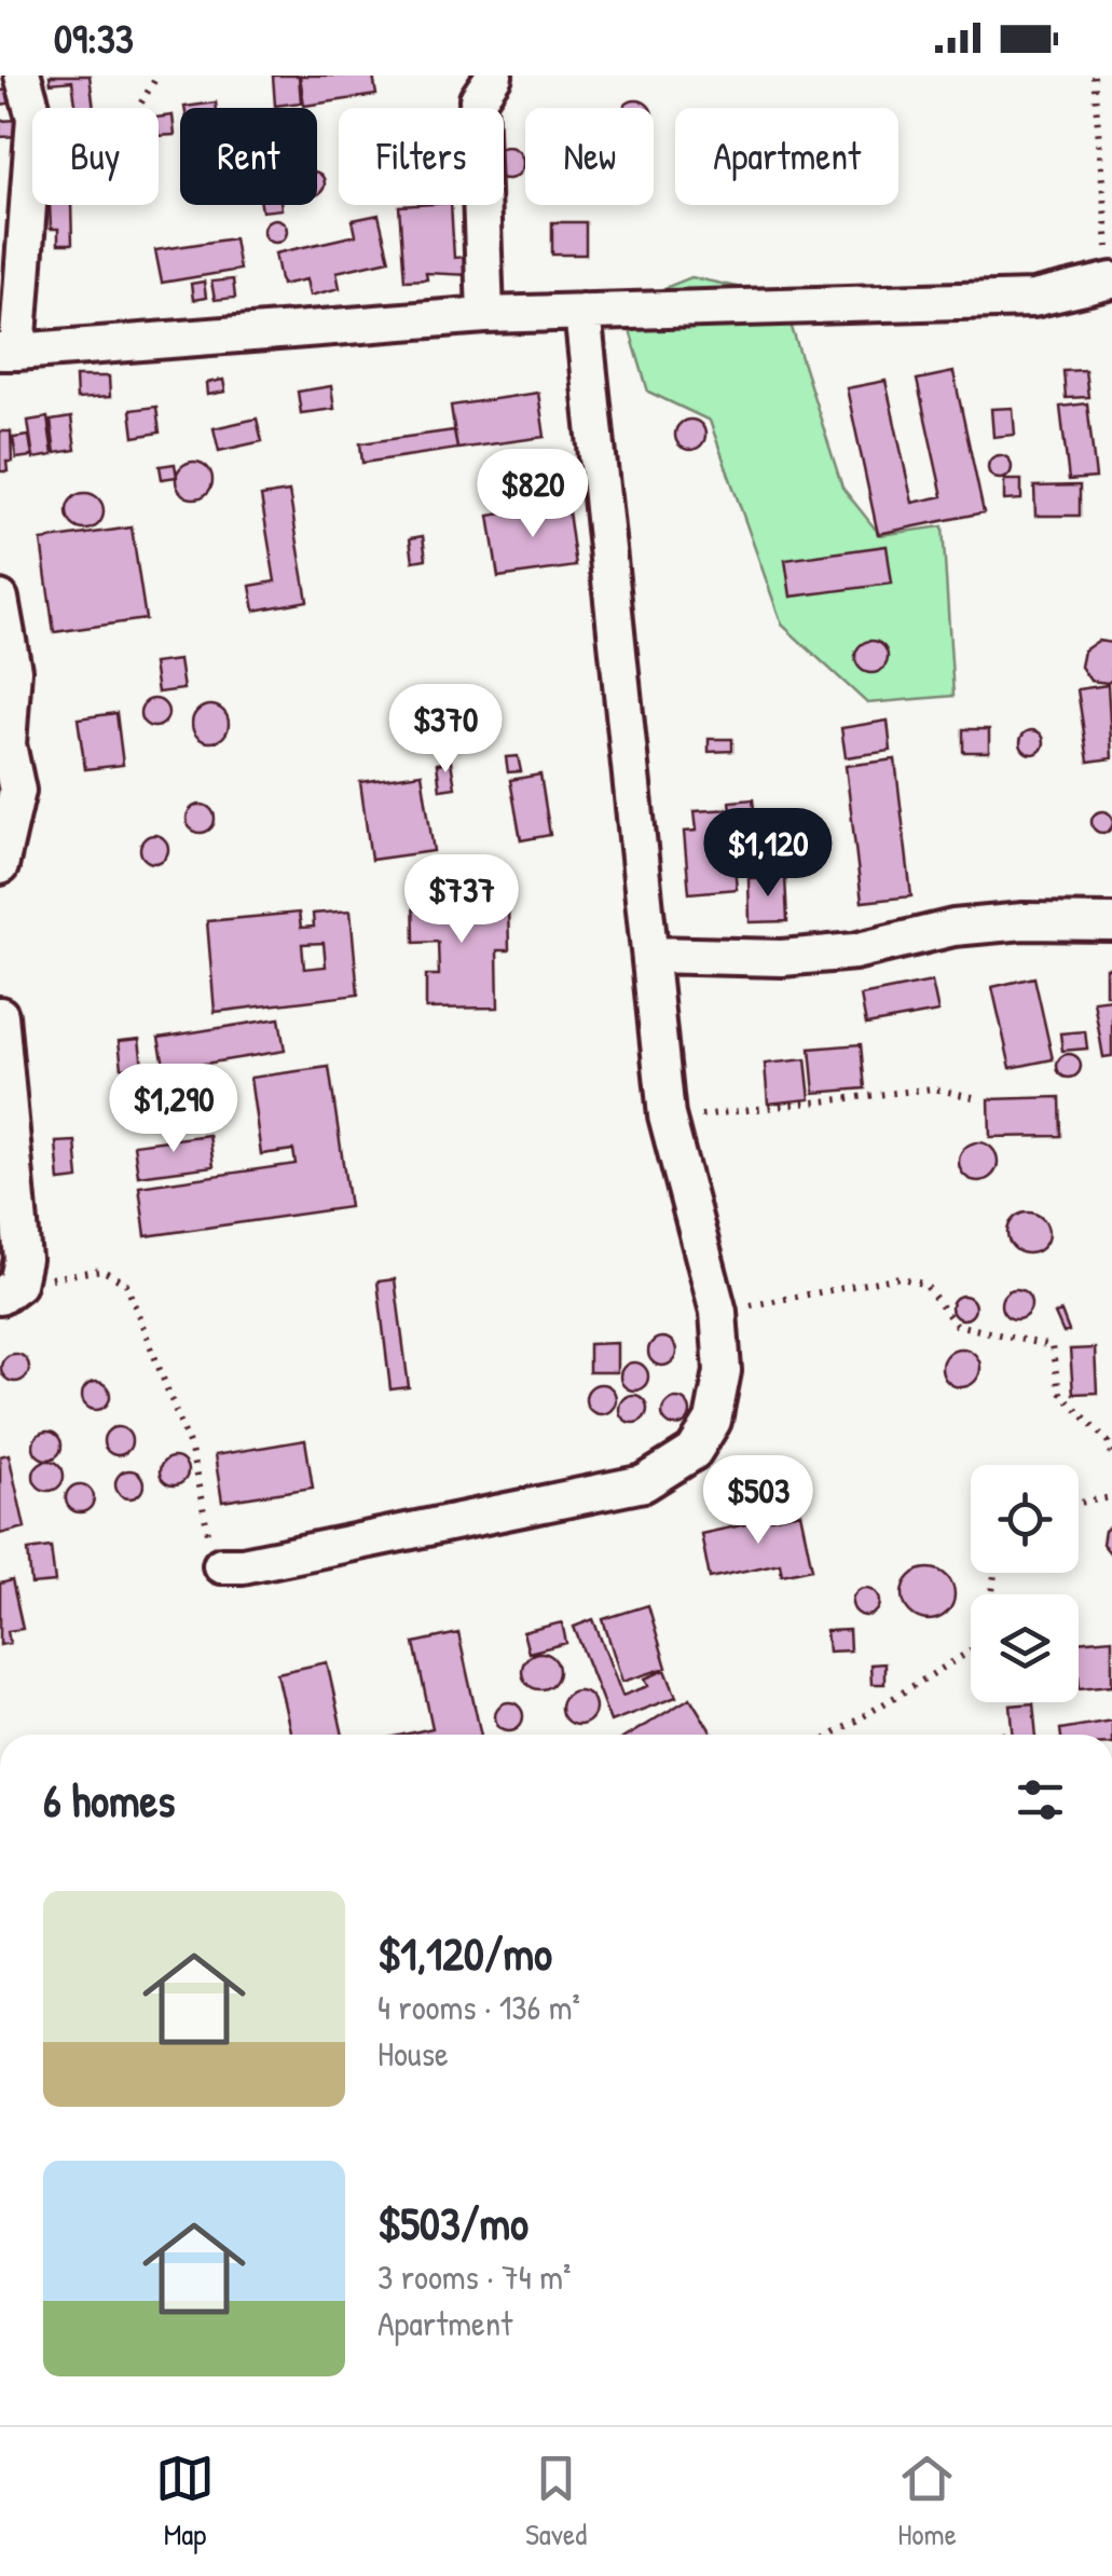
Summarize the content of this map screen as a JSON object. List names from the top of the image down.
{
  "page": {
    "status": "09:33",
    "chip": [
      "Buy",
      "Rent",
      "Filters",
      "New",
      "Apartment"
    ],
    "price": [
      "$820",
      "$370",
      "$1,120",
      "$737",
      "$1,290",
      "$503"
    ],
    "heading": "6 homes",
    "list": [
      {
        "name": "$1,120/mo",
        "note": "4 rooms · 136 m² · House"
      },
      {
        "name": "$503/mo",
        "note": "3 rooms · 74 m² · Apartment"
      }
    ],
    "tabs": ["Map", "Saved", "Home"]
  }
}
